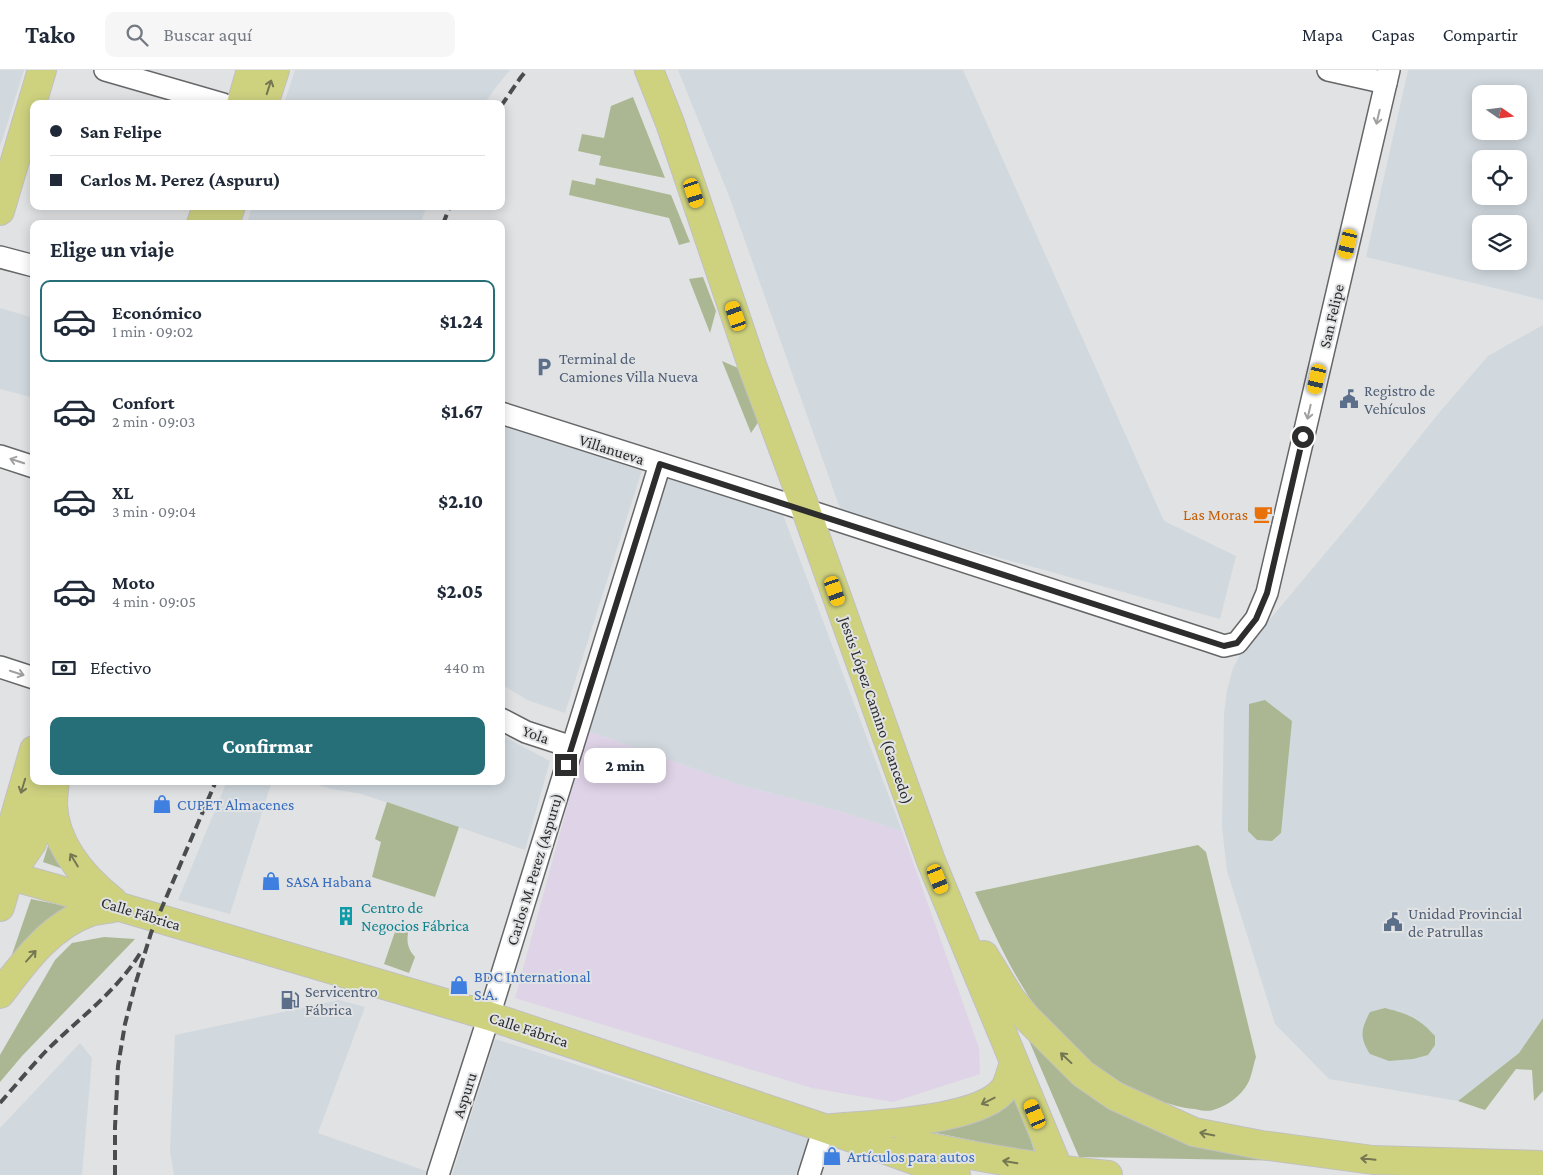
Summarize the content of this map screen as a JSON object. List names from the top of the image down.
{
  "streets": {
    "main road": ["Jesús López Camino (Gancedo)", "Calle Fábrica"],
    "street": [
      "San Felipe",
      "Villanueva",
      "Yola",
      "Carlos M. Perez (Aspuru)",
      "Aspuru"
    ]
  },
  "crossings": [
    ["San Felipe", "Villanueva"],
    ["Villanueva", "Jesús López Camino (Gancedo)"],
    ["Villanueva", "Carlos M. Perez (Aspuru)"],
    ["Jesús López Camino (Gancedo)", "Calle Fábrica"],
    ["Yola", "Carlos M. Perez (Aspuru)"],
    ["Carlos M. Perez (Aspuru)", "Calle Fábrica"],
    ["Carlos M. Perez (Aspuru)", "Aspuru"],
    ["Calle Fábrica", "Aspuru"]
  ],
  "one_way": ["San Felipe"],
  "places": {
    "parking": ["Terminal de Camiones Villa Nueva"],
    "public building": ["Registro de Vehículos", "Unidad Provincial de Patrullas"],
    "cafe": ["Las Moras"],
    "shop": [
      "CUPET Almacenes",
      "SASA Habana",
      "BDC International S.A.",
      "Artículos para autos"
    ],
    "building": ["Centro de Negocios Fábrica"],
    "fuel station": ["Servicentro Fábrica"]
  },
  "north": "right",
  "page": {
    "header": "Tako",
    "search": "Buscar aquí",
    "nav": ["Mapa", "Capas", "Compartir"],
    "banner": ["San Felipe", "Carlos M. Perez (Aspuru)"],
    "heading": "Elige un viaje",
    "list": [
      {
        "name": "Económico",
        "note": "1 min · 09:02",
        "value": "$1.24"
      },
      {
        "name": "Confort",
        "note": "2 min · 09:03",
        "value": "$1.67"
      },
      {
        "name": "XL",
        "note": "3 min · 09:04",
        "value": "$2.10"
      },
      {
        "name": "Moto",
        "note": "4 min · 09:05",
        "value": "$2.05"
      }
    ],
    "pay": ["Efectivo", "440 m"],
    "buttons": "Confirmar",
    "bubble": "2 min"
  }
}
